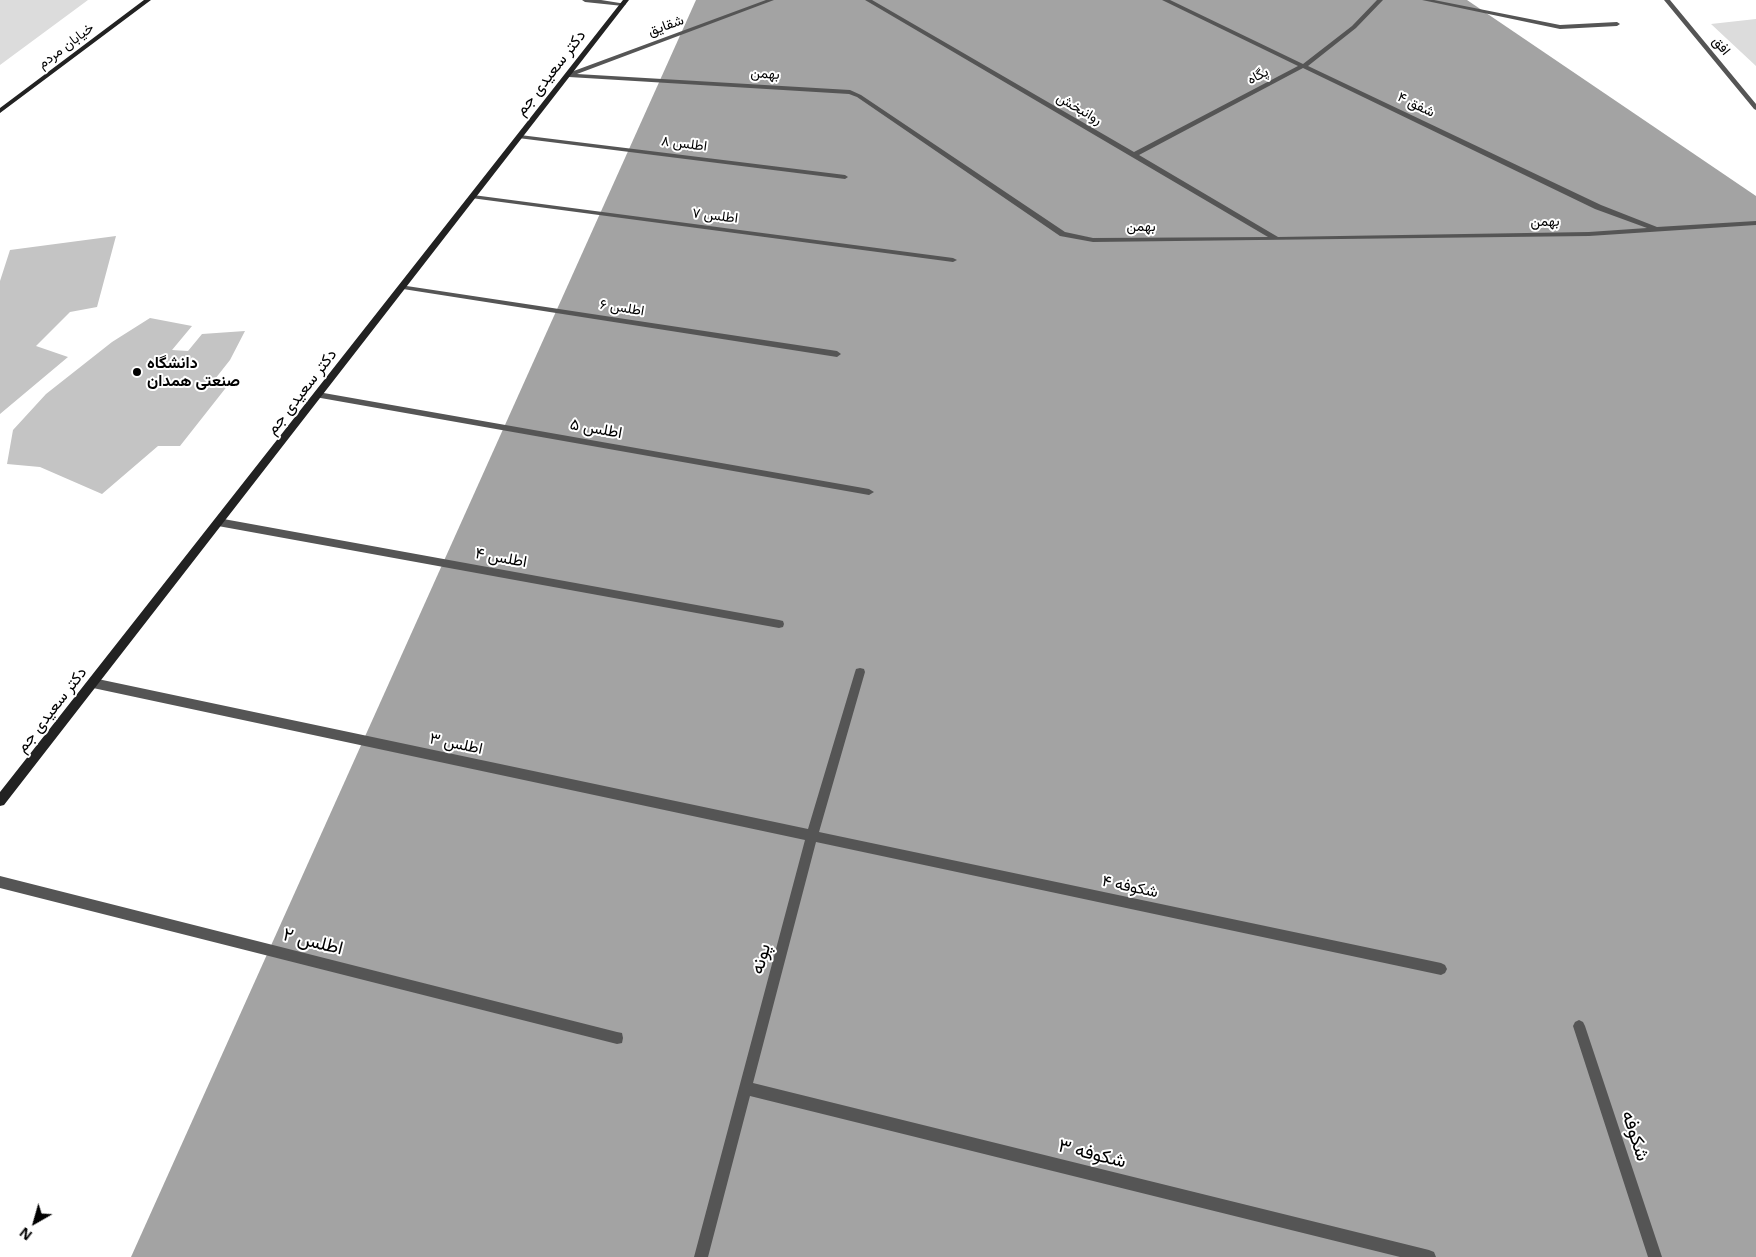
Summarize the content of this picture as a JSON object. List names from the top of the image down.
{
  "streets": {
    "street": [
      "شقایق",
      "خیابان مردم",
      "افق",
      "دکتر سعیدی جم",
      "بهمن",
      "پگاه",
      "شفق ۴",
      "روانبخش",
      "اطلس ۸",
      "اطلس ۷",
      "اطلس ۶",
      "اطلس ۵",
      "اطلس ۴",
      "اطلس ۳",
      "شکوفه ۴",
      "اطلس ۲",
      "پونه",
      "شکوفه",
      "شکوفه ۳"
    ]
  },
  "crossings": [
    ["شقایق", "دکتر سعیدی جم"],
    ["شقایق", "بهمن"],
    ["دکتر سعیدی جم", "بهمن"],
    ["دکتر سعیدی جم", "اطلس ۸"],
    ["دکتر سعیدی جم", "اطلس ۷"],
    ["دکتر سعیدی جم", "اطلس ۶"],
    ["دکتر سعیدی جم", "اطلس ۵"],
    ["دکتر سعیدی جم", "اطلس ۴"],
    ["دکتر سعیدی جم", "اطلس ۳"],
    ["بهمن", "شفق ۴"],
    ["بهمن", "روانبخش"],
    ["پگاه", "شفق ۴"],
    ["پگاه", "روانبخش"],
    ["اطلس ۳", "شکوفه ۴"],
    ["اطلس ۳", "پونه"],
    ["شکوفه ۴", "پونه"],
    ["پونه", "شکوفه ۳"]
  ],
  "places": ["دانشگاه صنعتی همدان"],
  "north": "bottom left"
}
